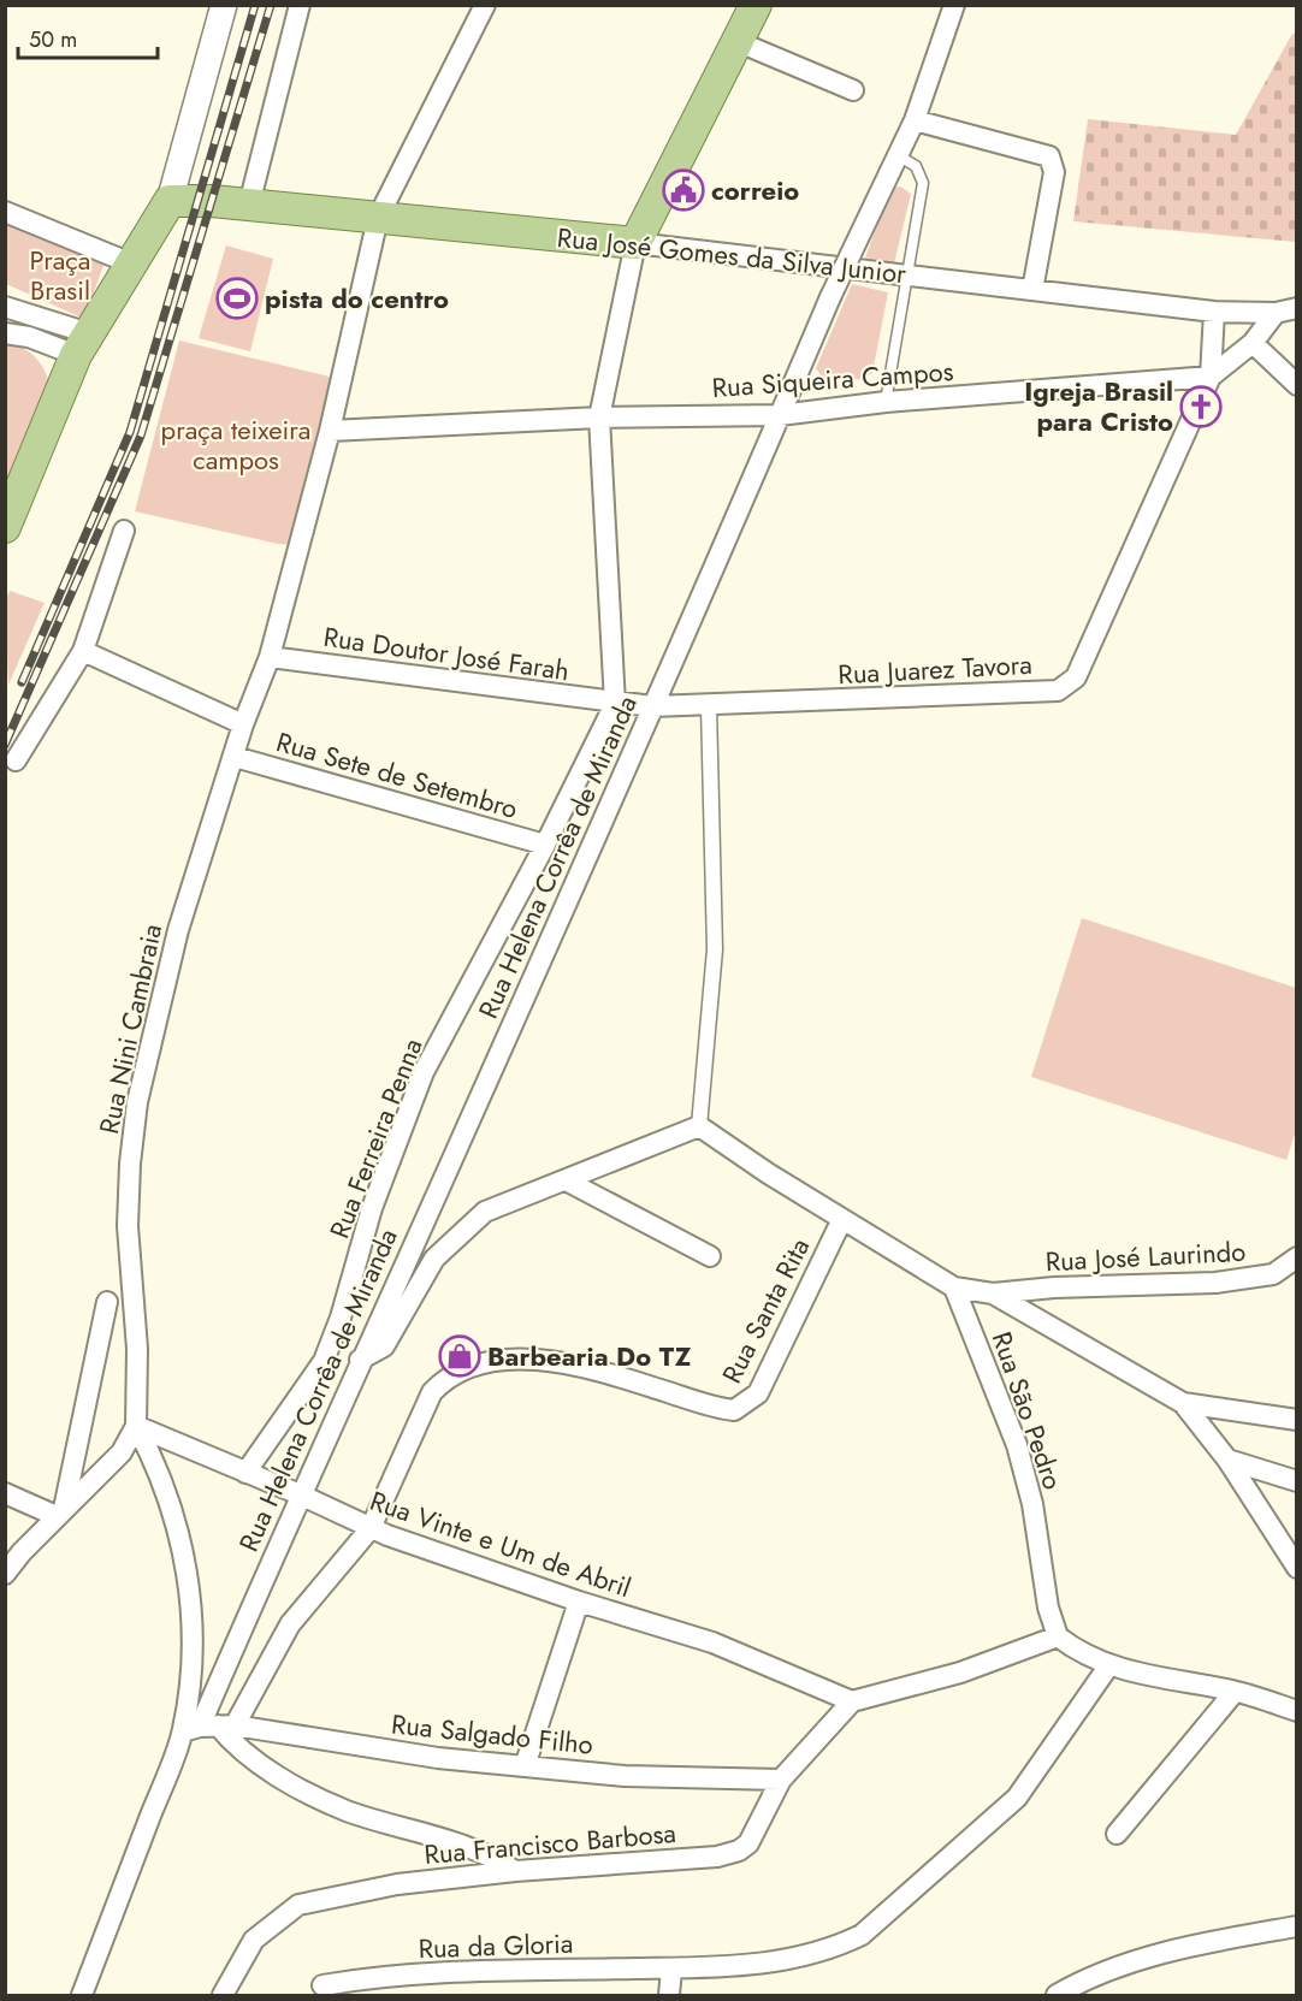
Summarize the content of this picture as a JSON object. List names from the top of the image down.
{
  "streets": {
    "main road": ["Rua José Gomes da Silva Junior"],
    "street": [
      "Rua Siqueira Campos",
      "Rua Doutor José Farah",
      "Rua Juarez Tavora",
      "Rua Sete de Setembro",
      "Rua Helena Corrêa de Miranda",
      "Rua Nini Cambraia",
      "Rua Ferreira Penna",
      "Rua José Laurindo",
      "Rua Santa Rita",
      "Rua São Pedro",
      "Rua Vinte e Um de Abril",
      "Rua Salgado Filho",
      "Rua Francisco Barbosa",
      "Rua da Gloria"
    ]
  },
  "crossings": [
    ["Rua José Gomes da Silva Junior", "Rua Juarez Tavora"],
    ["Rua José Gomes da Silva Junior", "Rua Nini Cambraia"],
    ["Rua Siqueira Campos", "Rua Juarez Tavora"],
    ["Rua Siqueira Campos", "Rua Helena Corrêa de Miranda"],
    ["Rua Siqueira Campos", "Rua Nini Cambraia"],
    ["Rua Doutor José Farah", "Rua Juarez Tavora"],
    ["Rua Doutor José Farah", "Rua Nini Cambraia"],
    ["Rua Doutor José Farah", "Rua Ferreira Penna"],
    ["Rua Juarez Tavora", "Rua Helena Corrêa de Miranda"],
    ["Rua Juarez Tavora", "Rua Ferreira Penna"],
    ["Rua Sete de Setembro", "Rua Nini Cambraia"],
    ["Rua Sete de Setembro", "Rua Ferreira Penna"],
    ["Rua Helena Corrêa de Miranda", "Rua Vinte e Um de Abril"],
    ["Rua Helena Corrêa de Miranda", "Rua Salgado Filho"],
    ["Rua Nini Cambraia", "Rua Vinte e Um de Abril"],
    ["Rua Ferreira Penna", "Rua Vinte e Um de Abril"],
    ["Rua Santa Rita", "Rua Vinte e Um de Abril"],
    ["Rua Vinte e Um de Abril", "Rua Francisco Barbosa"],
    ["Rua Salgado Filho", "Rua Francisco Barbosa"]
  ],
  "parks": ["Praça Brasil", "praça teixeira campos"],
  "places": {
    "public building": ["correio"],
    "sports": ["pista do centro"],
    "church": ["Igreja Brasil para Cristo"],
    "shop": ["Barbearia Do TZ"]
  },
  "scale_bar": "50 m"
}
